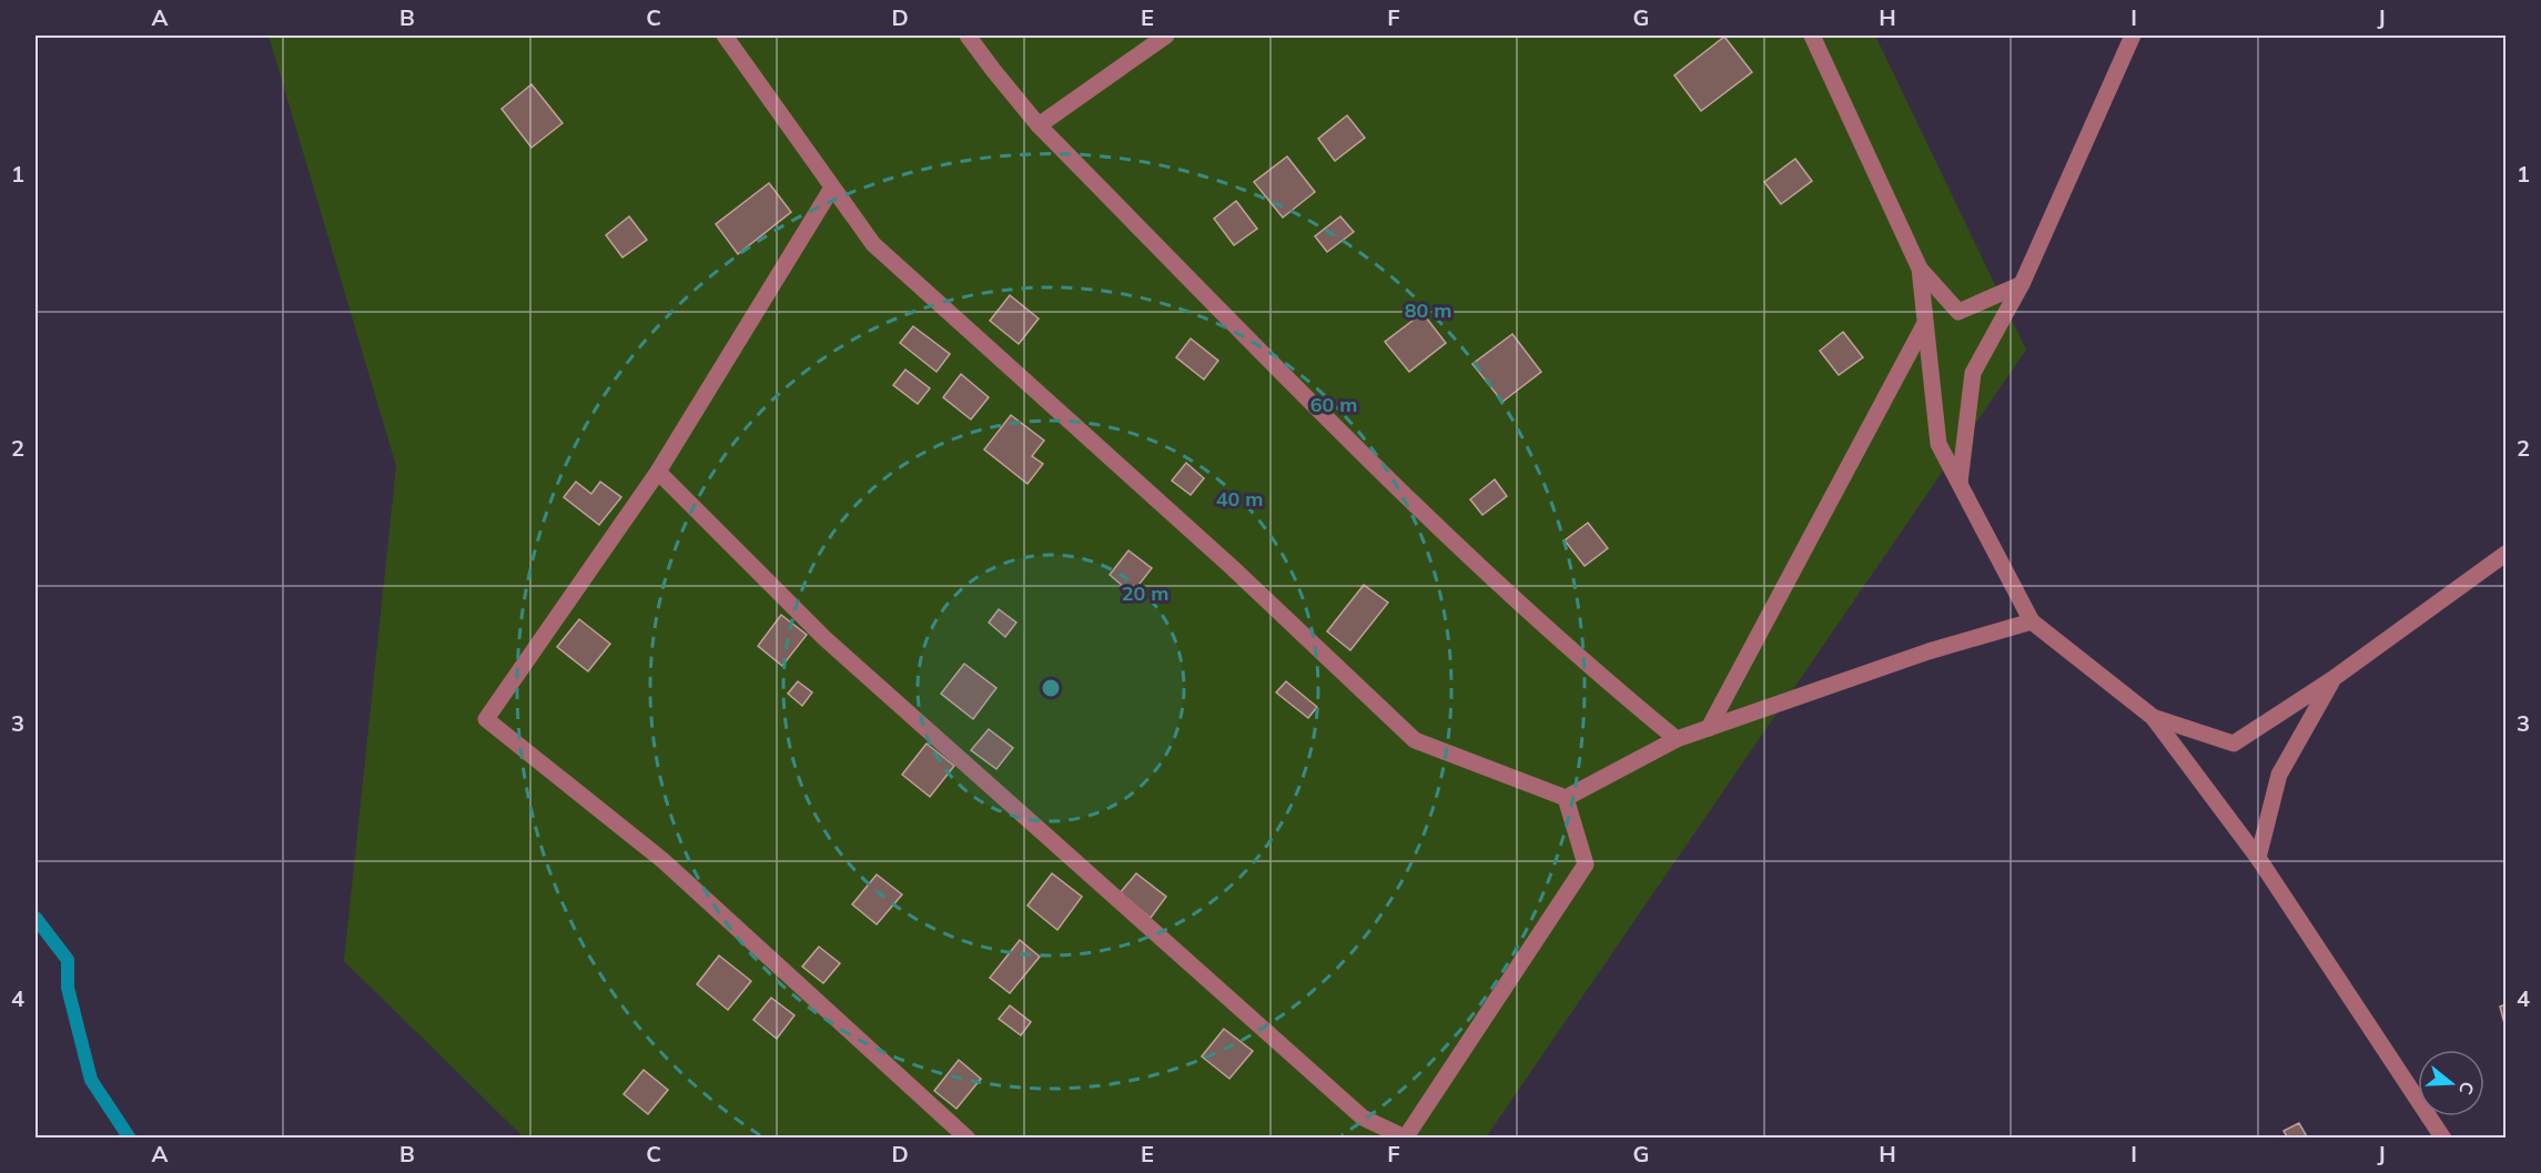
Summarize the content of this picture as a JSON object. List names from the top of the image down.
{
  "north": "right",
  "grid": {
    "columns": [
      "A",
      "B",
      "C",
      "D",
      "E",
      "F",
      "G",
      "H",
      "I",
      "J"
    ],
    "rows": [
      "1",
      "2",
      "3",
      "4"
    ]
  },
  "rings": [
    "80 m",
    "60 m",
    "40 m",
    "20 m"
  ]
}
